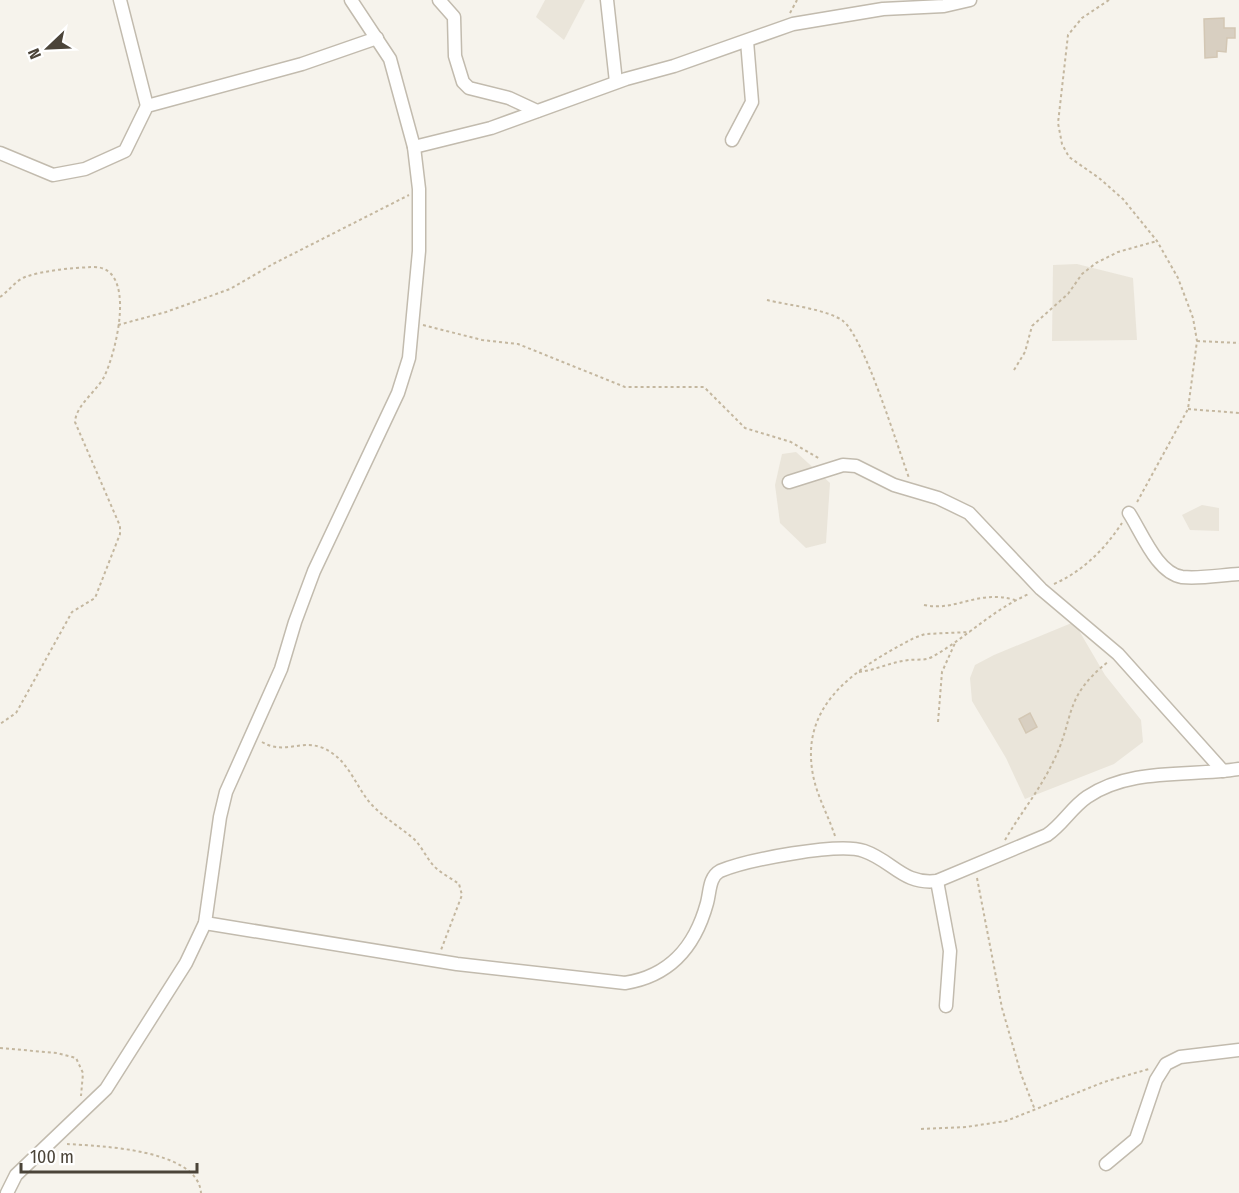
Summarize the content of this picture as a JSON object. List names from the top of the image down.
{
  "scale_bar": "100 m",
  "north": "bottom left"
}
